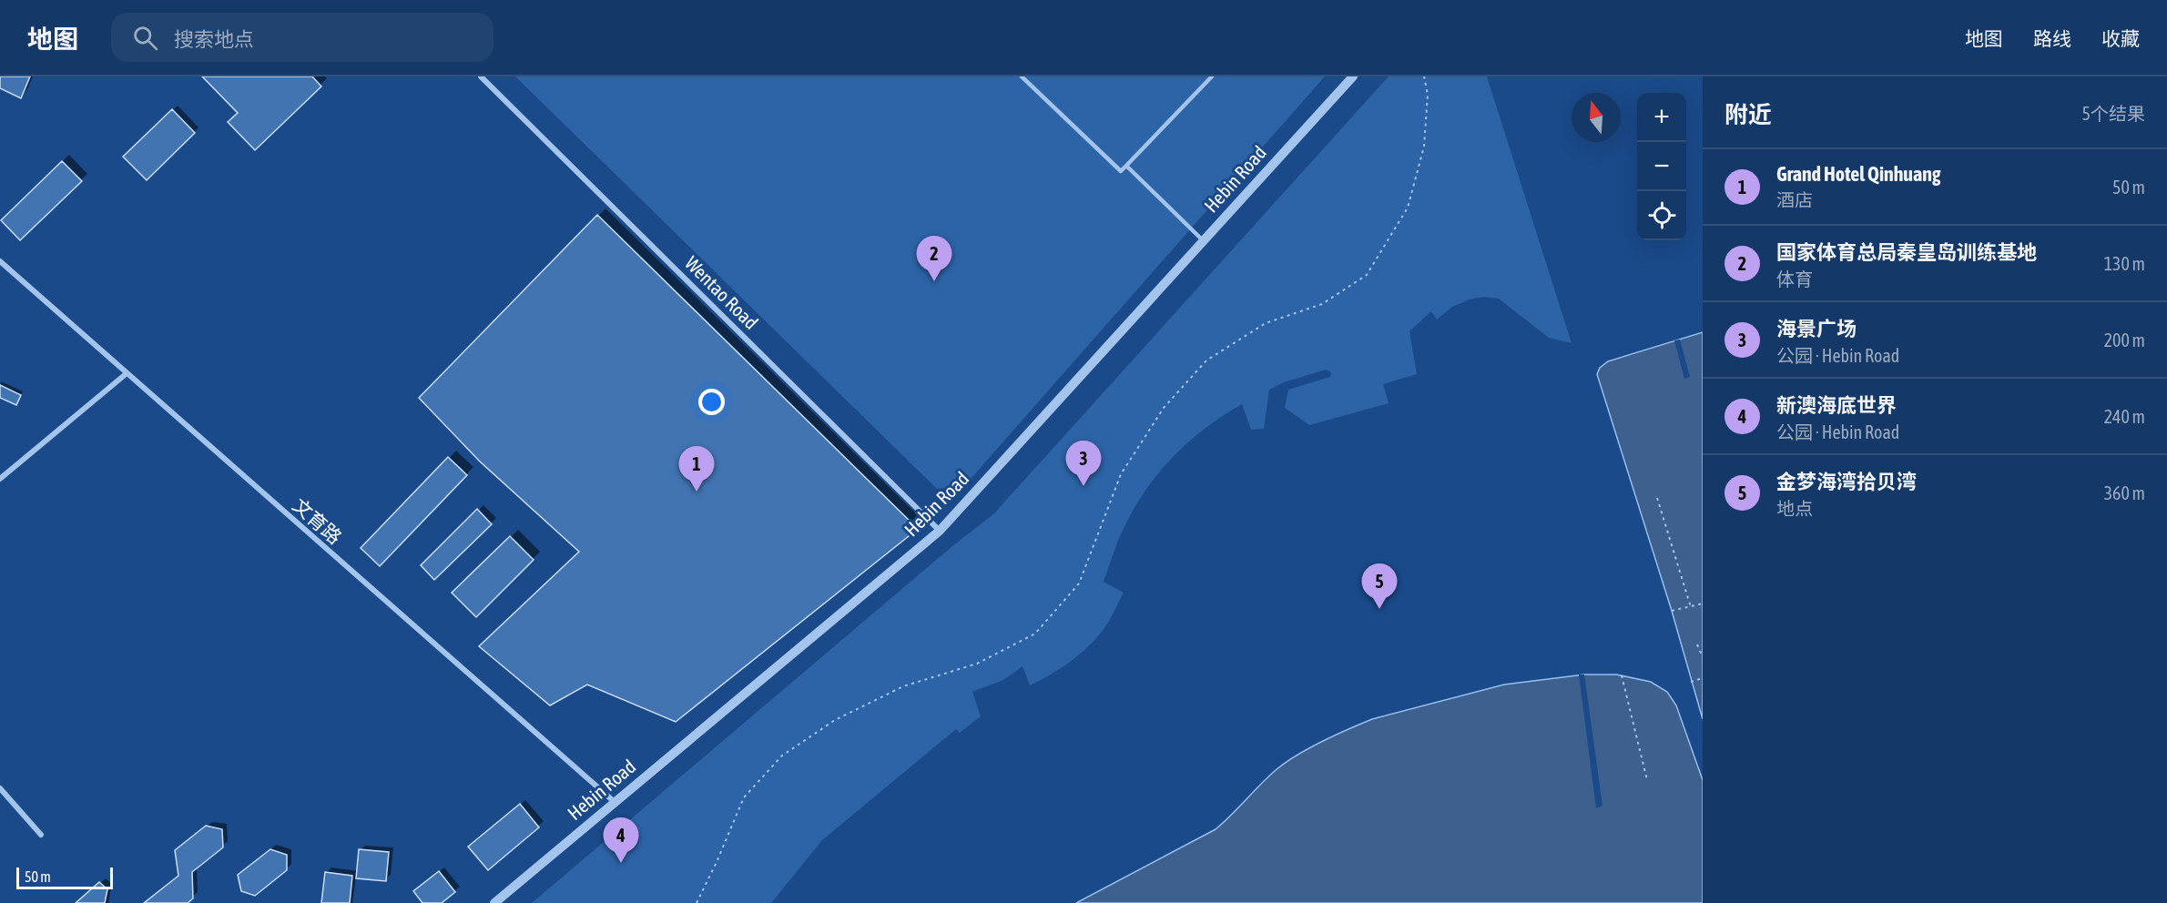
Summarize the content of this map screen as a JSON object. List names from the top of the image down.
{
  "streets": {
    "street": ["Hebin Road", "Wentao Road", "文育路"]
  },
  "crossings": [
    ["Hebin Road", "Wentao Road"],
    ["Hebin Road", "文育路"]
  ],
  "scale_bar": "50 m",
  "north": "top",
  "page": {
    "header": "地图",
    "search": "搜索地点",
    "nav": ["地图", "路线", "收藏"],
    "heading": ["附近", "5个结果"],
    "map_buttons": ["+", "−"],
    "list": [
      {
        "mark": "1",
        "name": "Grand Hotel Qinhuang",
        "note": "酒店",
        "value": "50 m"
      },
      {
        "mark": "2",
        "name": "国家体育总局秦皇岛训练基地",
        "note": "体育",
        "value": "130 m"
      },
      {
        "mark": "3",
        "name": "海景广场",
        "note": "公园 · Hebin Road",
        "value": "200 m"
      },
      {
        "mark": "4",
        "name": "新澳海底世界",
        "note": "公园 · Hebin Road",
        "value": "240 m"
      },
      {
        "mark": "5",
        "name": "金梦海湾拾贝湾",
        "note": "地点",
        "value": "360 m"
      }
    ],
    "pins": [
      "2",
      "3",
      "1",
      "5",
      "4"
    ],
    "scale": "50 m"
  }
}
